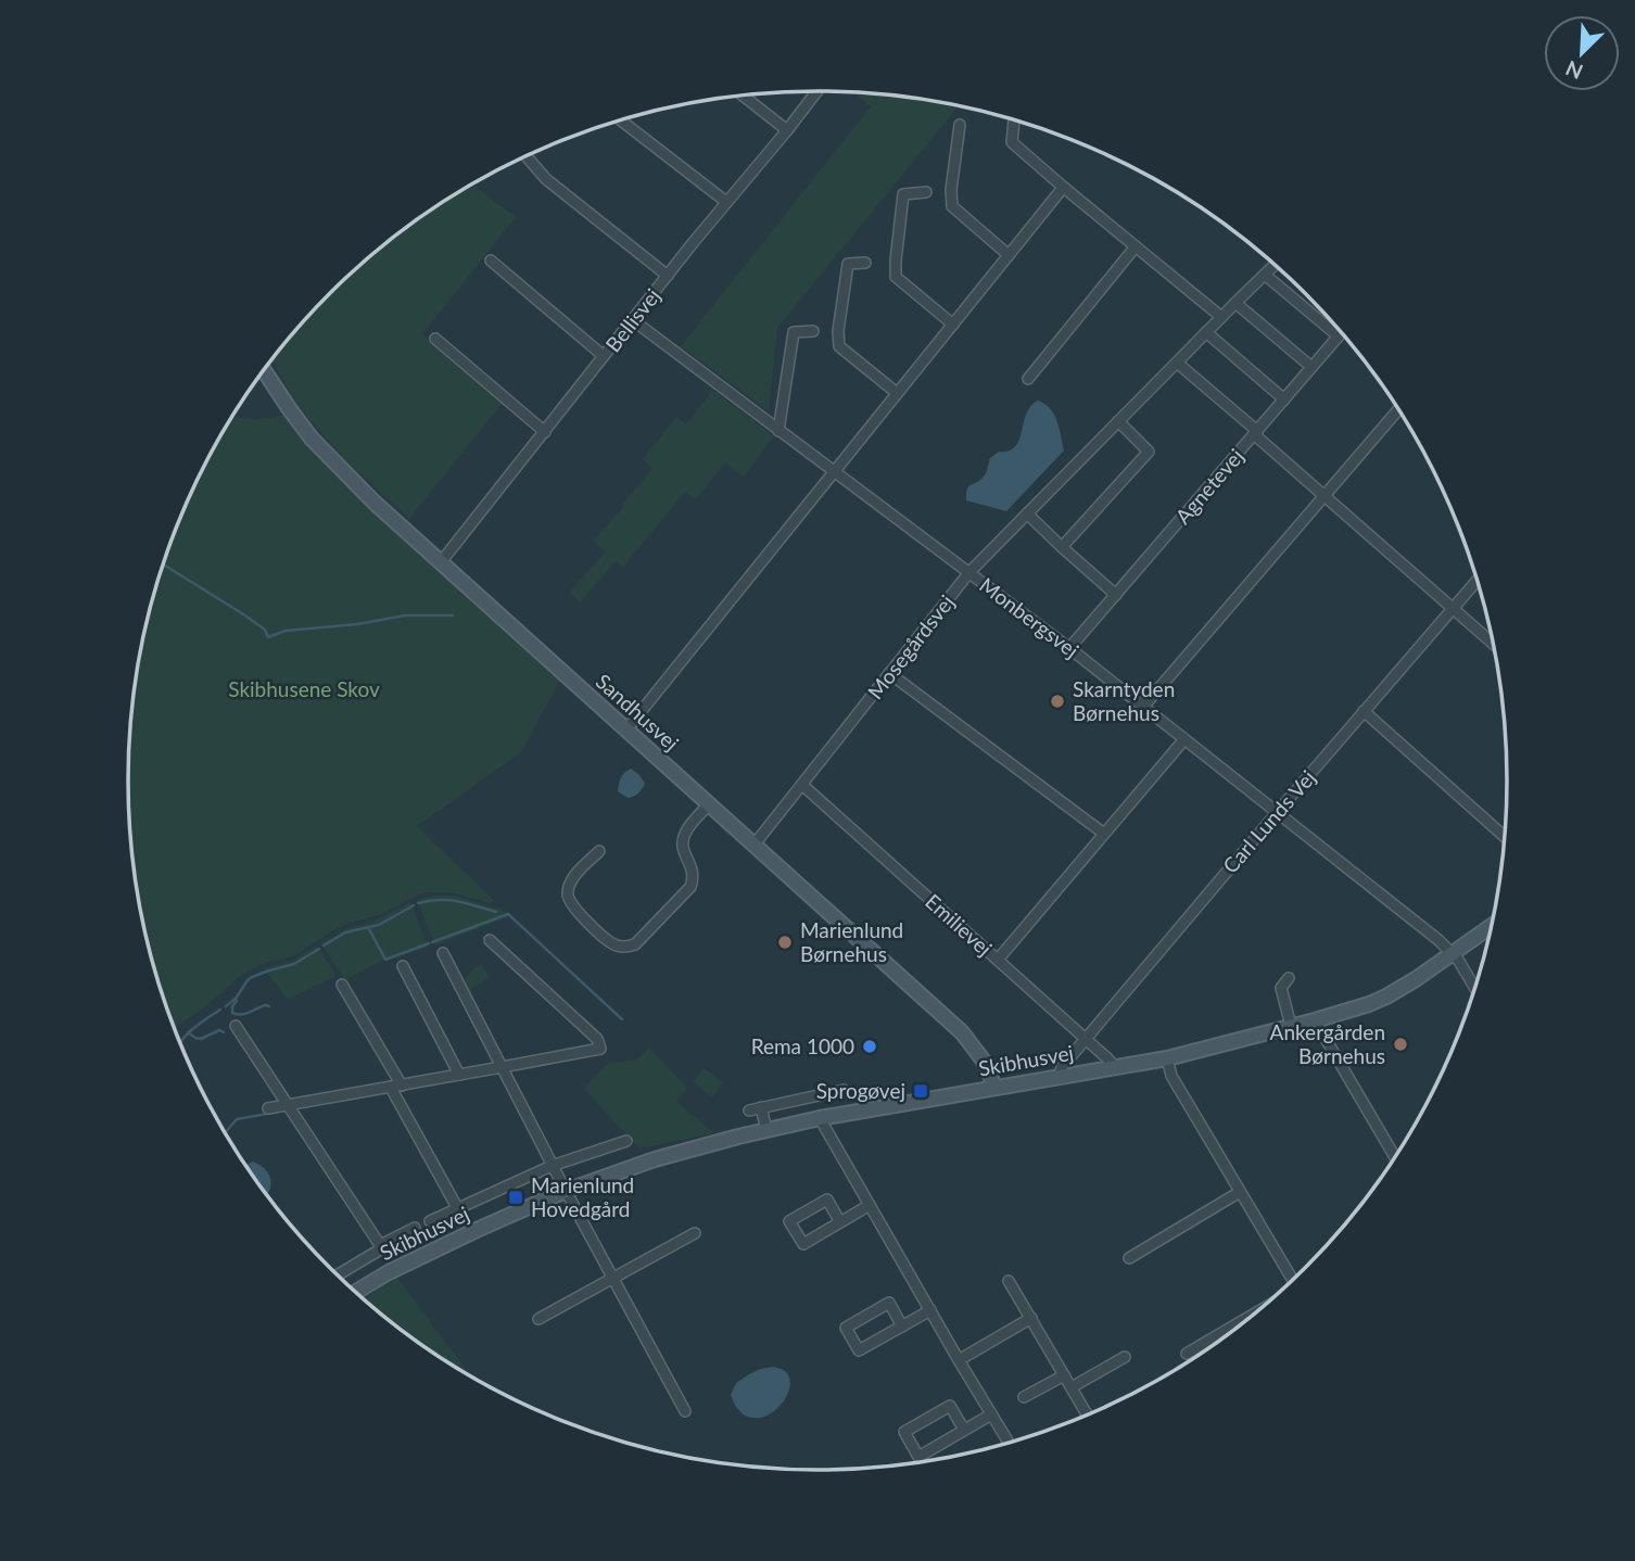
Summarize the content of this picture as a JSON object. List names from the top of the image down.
{
  "streets": {
    "street": [
      "Bellisvej",
      "Agnetevej",
      "Monbergsvej",
      "Mosegårdsvej",
      "Sandhusvej",
      "Carl Lunds Vej",
      "Emilievej",
      "Skibhusvej"
    ]
  },
  "crossings": [
    ["Bellisvej", "Monbergsvej"],
    ["Bellisvej", "Sandhusvej"],
    ["Agnetevej", "Monbergsvej"],
    ["Monbergsvej", "Mosegårdsvej"],
    ["Monbergsvej", "Carl Lunds Vej"],
    ["Monbergsvej", "Skibhusvej"],
    ["Mosegårdsvej", "Sandhusvej"],
    ["Mosegårdsvej", "Emilievej"],
    ["Sandhusvej", "Skibhusvej"],
    ["Carl Lunds Vej", "Emilievej"],
    ["Carl Lunds Vej", "Skibhusvej"],
    ["Emilievej", "Skibhusvej"]
  ],
  "parks": ["Skibhusene Skov"],
  "places": {
    "other": [
      "Skarntyden Børnehus",
      "Marienlund Børnehus",
      "Ankergården Børnehus",
      "Rema 1000"
    ],
    "transit": ["Sprogøvej", "Marienlund Hovedgård"]
  },
  "north": "bottom left"
}
